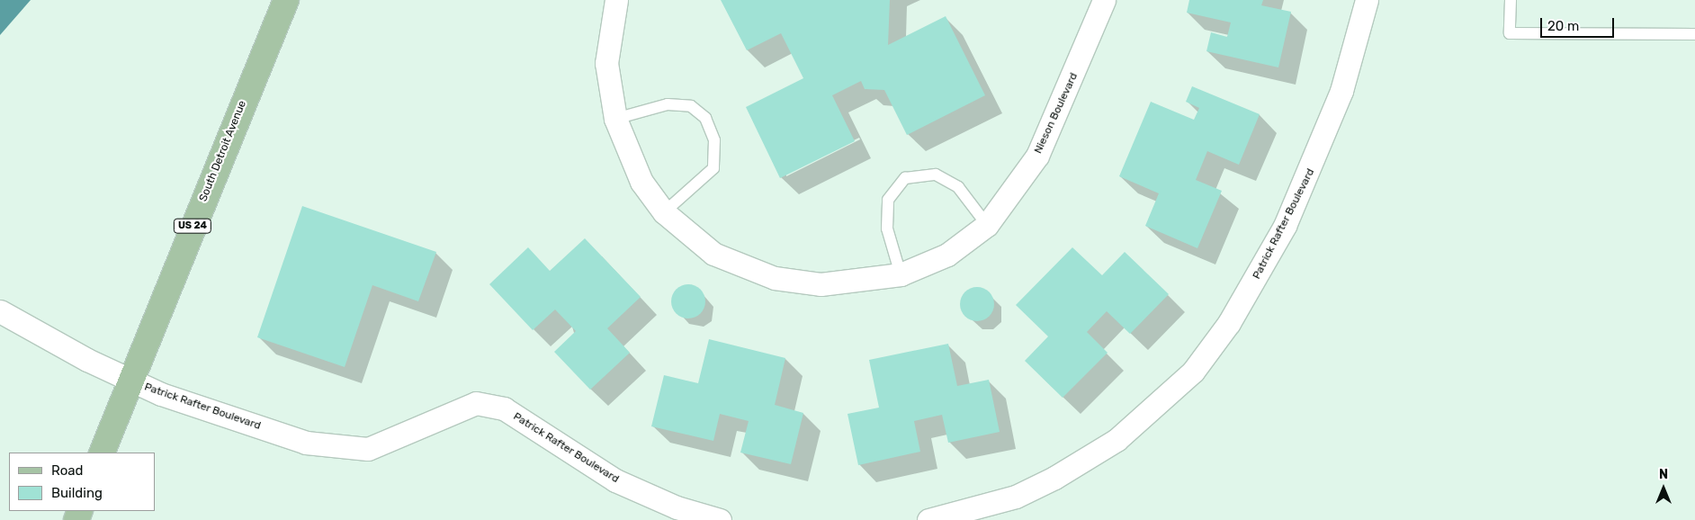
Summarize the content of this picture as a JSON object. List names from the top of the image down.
{
  "streets": {
    "main road": ["South Detroit Avenue", "US 24"],
    "street": ["Nieson Boulevard", "Patrick Rafter Boulevard"]
  },
  "crossings": [
    ["South Detroit Avenue", "Patrick Rafter Boulevard"]
  ],
  "legend": ["Road", "Building"],
  "scale_bar": "20 m",
  "north": "top"
}
